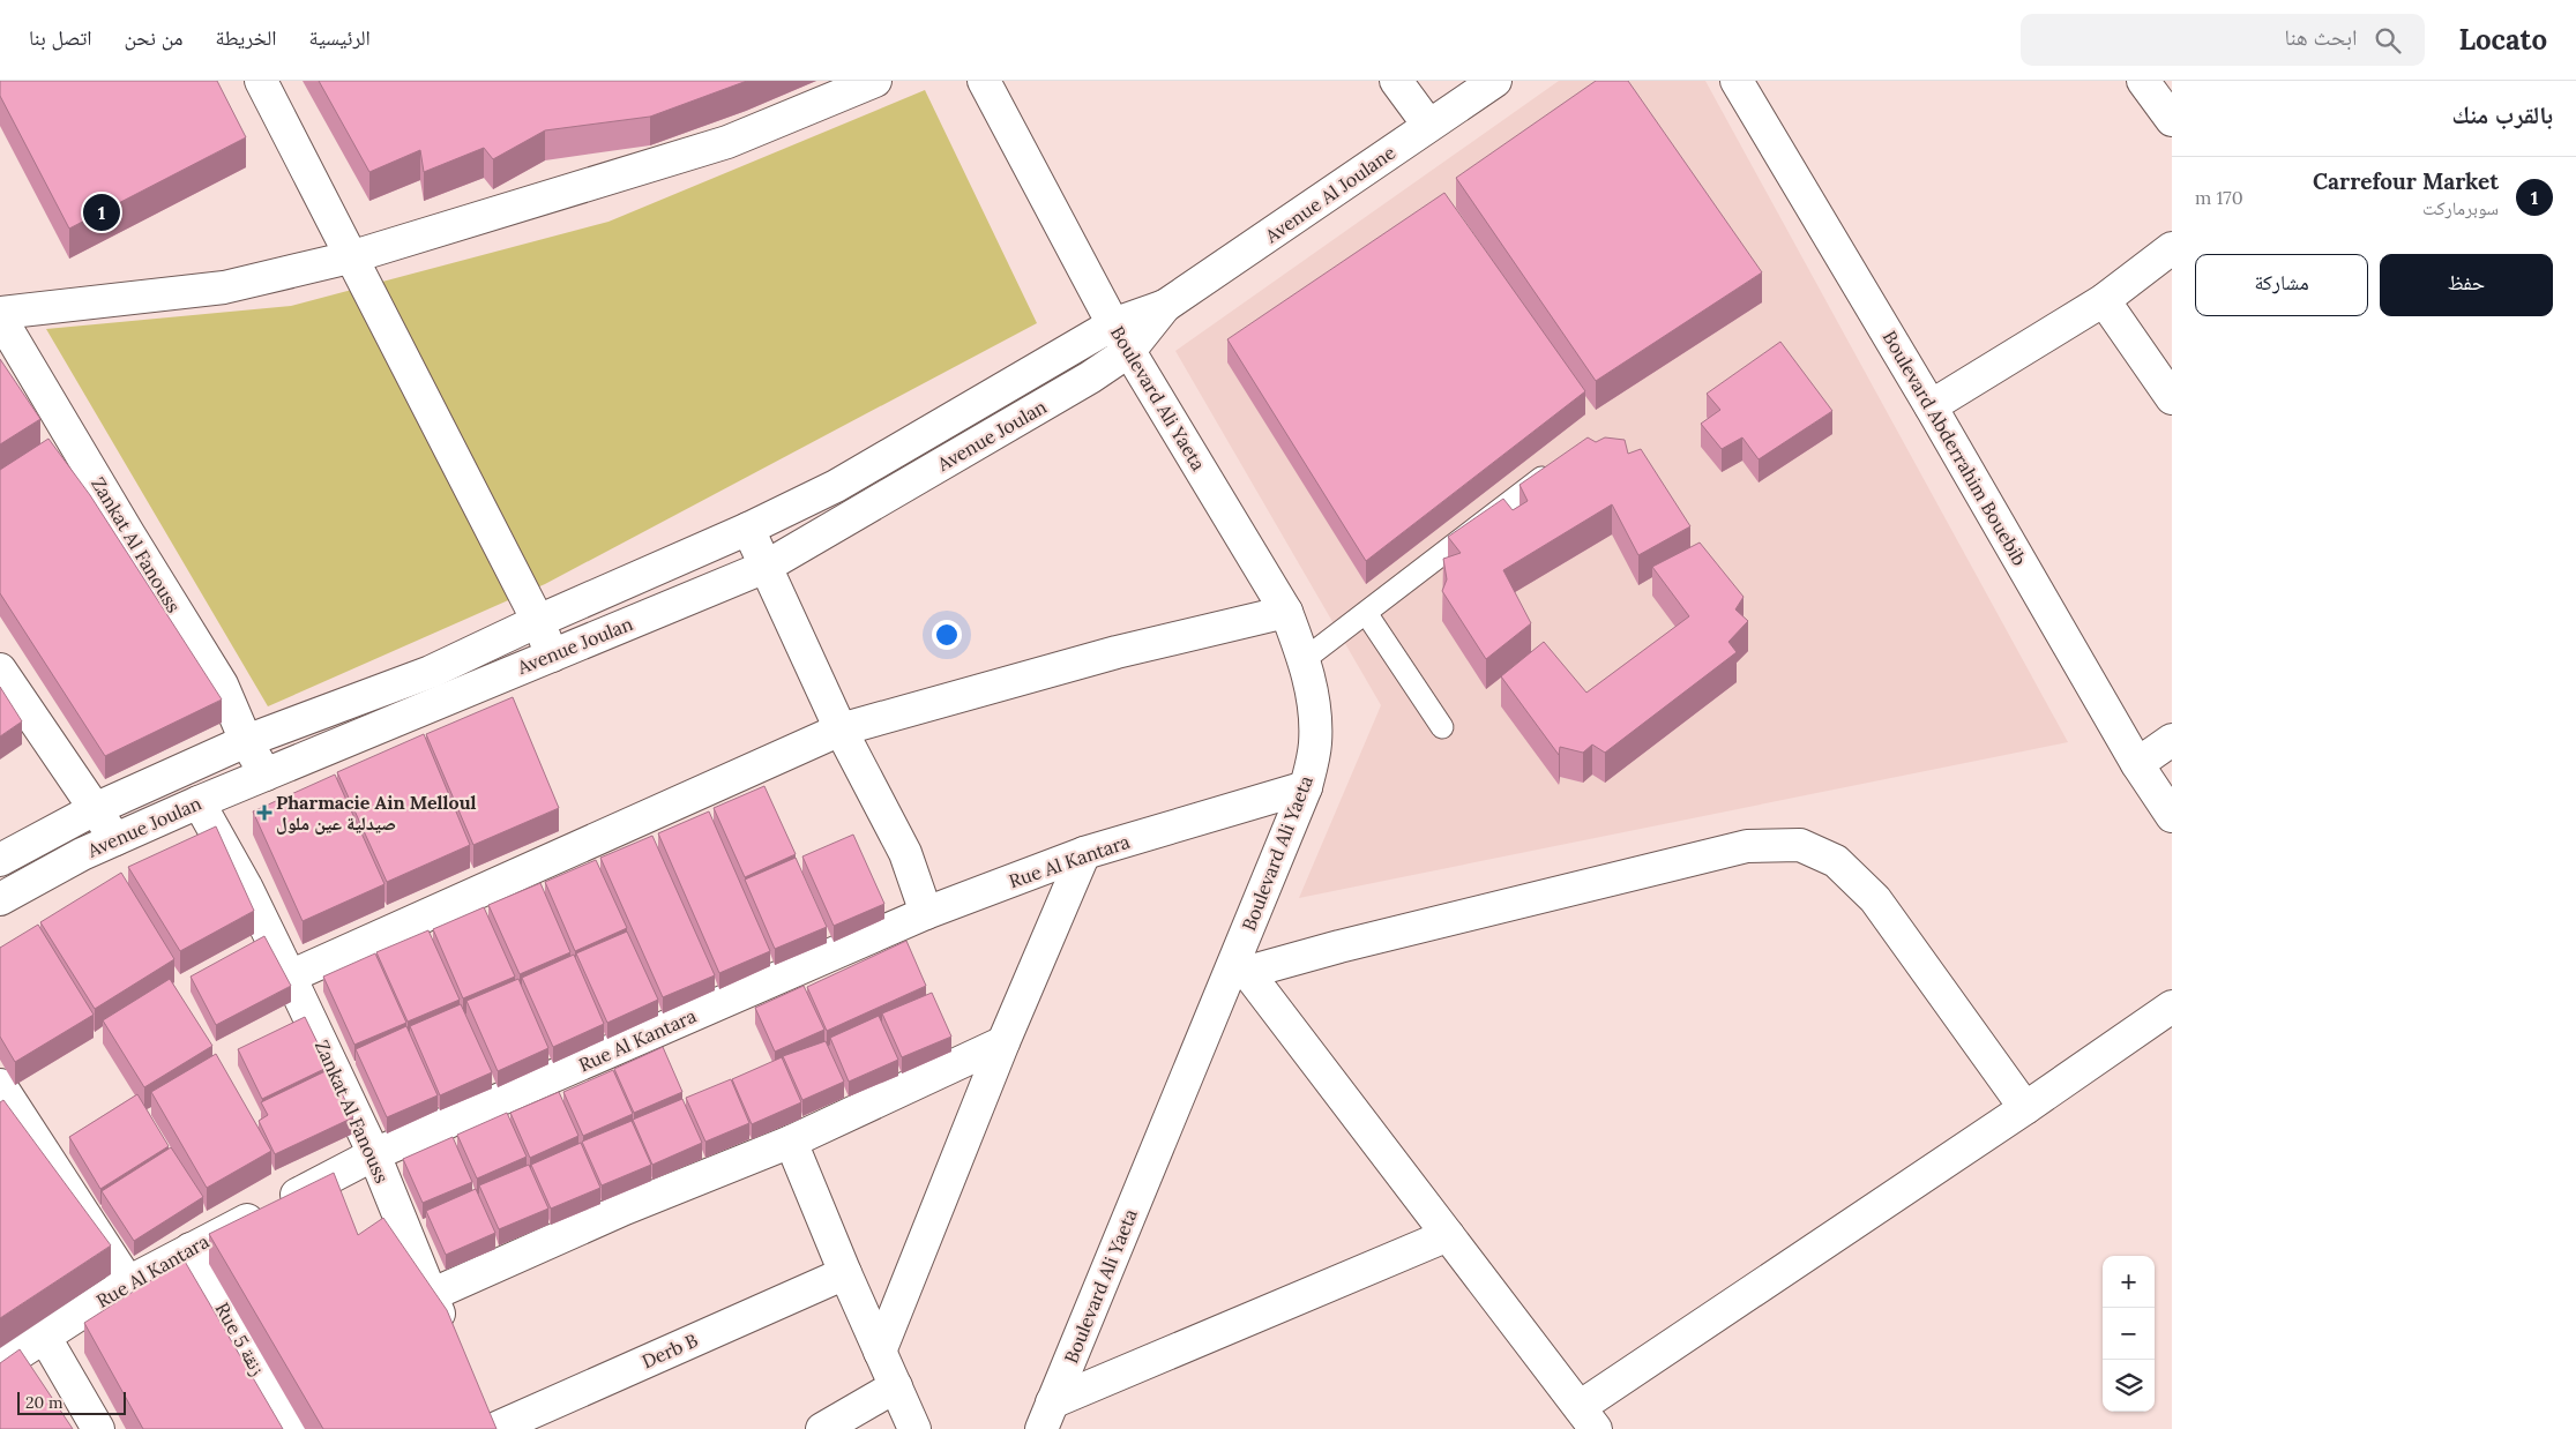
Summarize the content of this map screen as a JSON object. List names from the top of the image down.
{
  "streets": {
    "street": [
      "Avenue Al Joulane",
      "Boulevard Ali Yaeta",
      "Avenue Joulan",
      "Boulevard Abderrahim Bouebib",
      "Zankat Al Fanouss",
      "Rue Al Kantara",
      "Rue 5 زنقة",
      "Derb B"
    ]
  },
  "crossings": [
    ["Avenue Al Joulane", "Boulevard Ali Yaeta"],
    ["Avenue Al Joulane", "Avenue Joulan"],
    ["Boulevard Ali Yaeta", "Avenue Joulan"],
    ["Boulevard Ali Yaeta", "Rue Al Kantara"],
    ["Avenue Joulan", "Zankat Al Fanouss"],
    ["Zankat Al Fanouss", "Rue Al Kantara"],
    ["Rue Al Kantara", "Rue 5 زنقة"]
  ],
  "places": {
    "health": ["Pharmacie Ain Melloul صيدلية عين ملول"]
  },
  "scale_bar": "20 m",
  "page": {
    "header": "Locato",
    "search": "ابحث هنا",
    "nav": [
      "الرئيسية",
      "الخريطة",
      "من نحن",
      "اتصل بنا"
    ],
    "heading": "بالقرب منك",
    "list": [
      {
        "mark": "1",
        "name": "Carrefour Market",
        "note": "سوبرماركت",
        "value": "170 m"
      }
    ],
    "pins": "1",
    "buttons": ["حفظ", "مشاركة"],
    "map_buttons": ["+", "−"],
    "scale": "20 m"
  }
}
